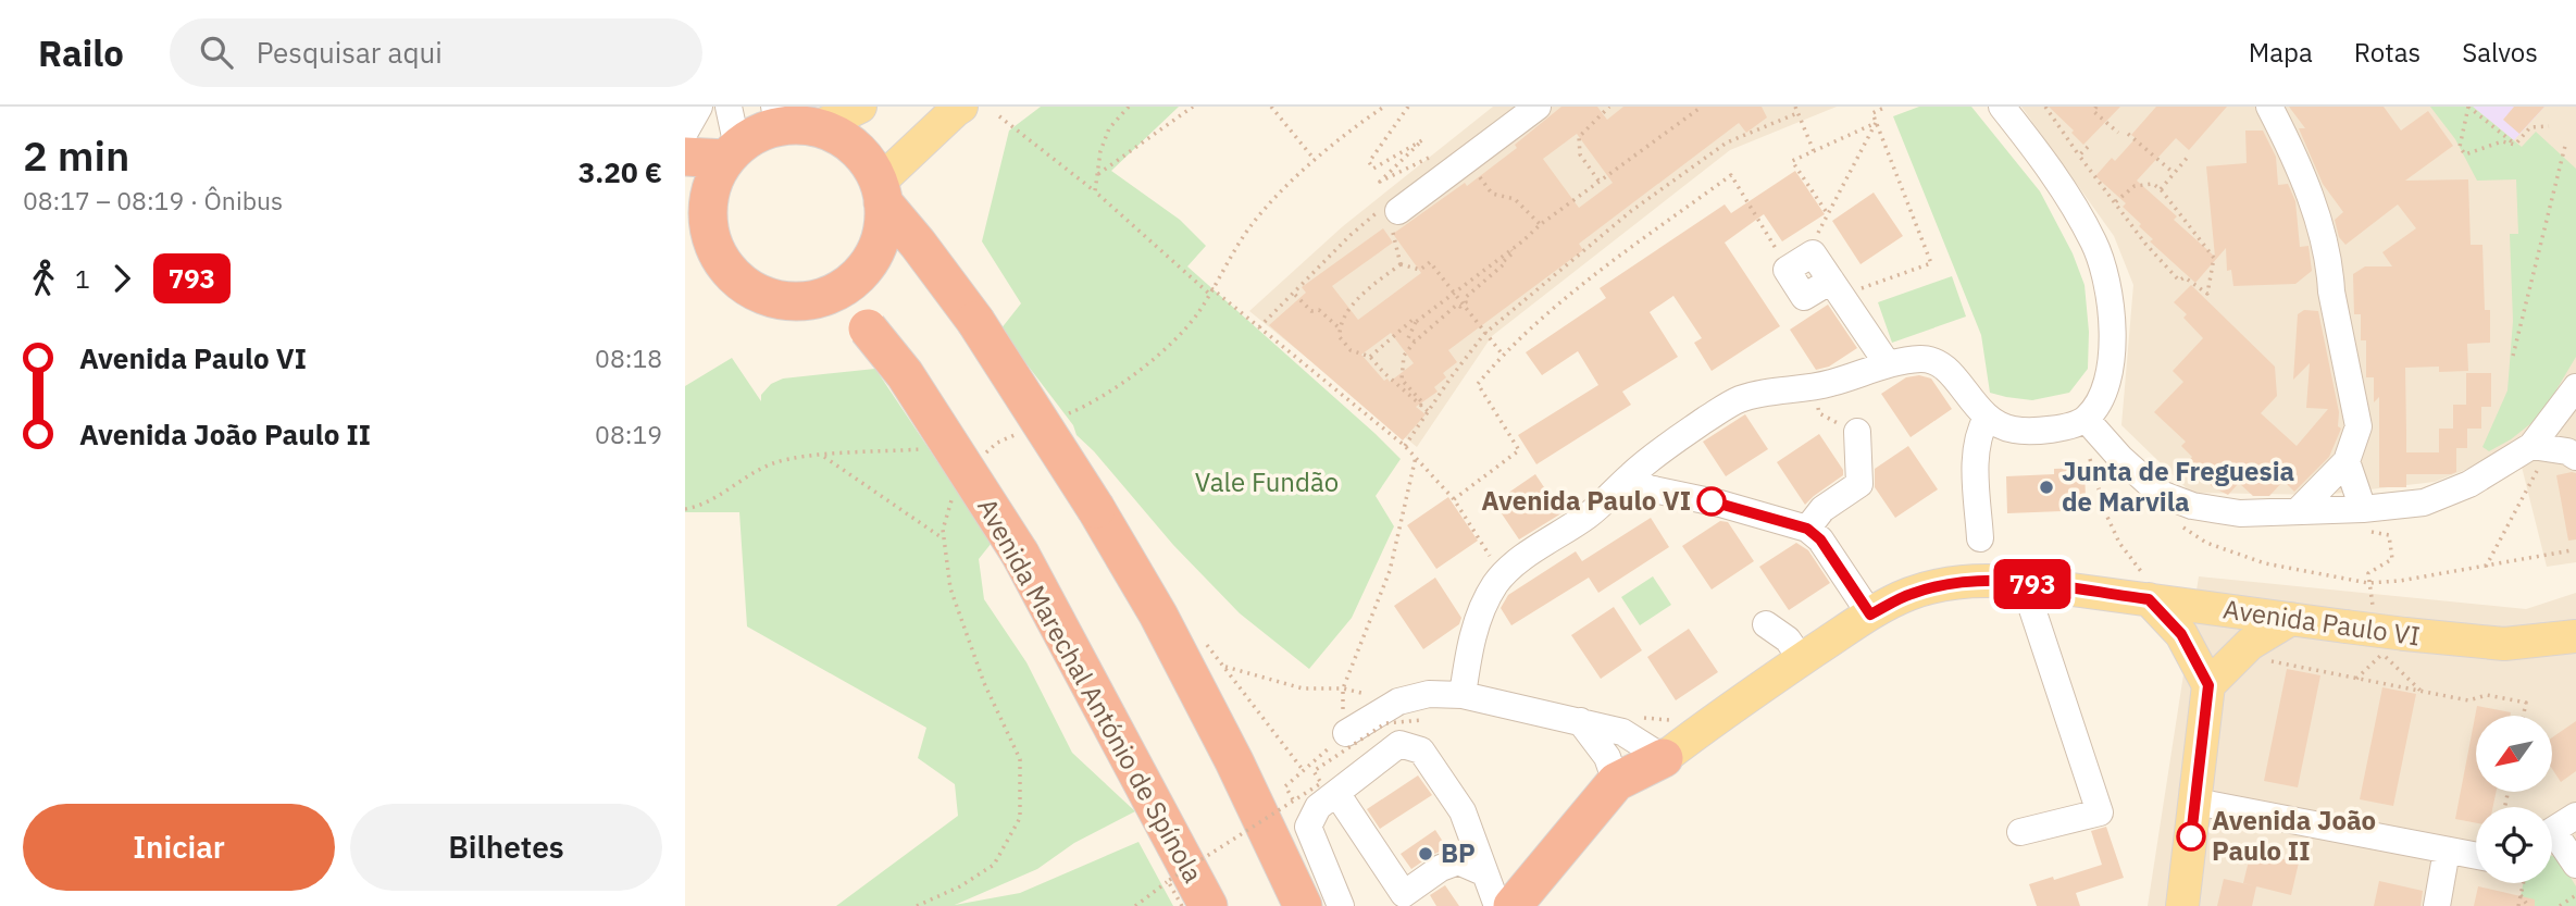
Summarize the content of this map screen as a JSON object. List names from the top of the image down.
{
  "streets": {
    "highway": ["Avenida Marechal António de Spínola"],
    "main road": ["Avenida Paulo VI"]
  },
  "parks": ["Vale Fundão"],
  "places": [
    "Junta de Freguesia de Marvila",
    "Avenida Paulo VI",
    "Avenida João Paulo II",
    "BP"
  ],
  "lines": ["bus line 793"],
  "north": "bottom left",
  "page": {
    "header": "Railo",
    "search": "Pesquisar aqui",
    "nav": ["Mapa", "Rotas", "Salvos"],
    "heading": ["2 min", "08:17 – 08:19 · Ônibus", "3.20 €"],
    "on_map": "793",
    "legs": ["1", "793"],
    "list": [
      {
        "name": "Avenida Paulo VI",
        "value": "08:18"
      },
      {
        "name": "Avenida João Paulo II",
        "value": "08:19"
      }
    ],
    "buttons": ["Iniciar", "Bilhetes"]
  }
}
